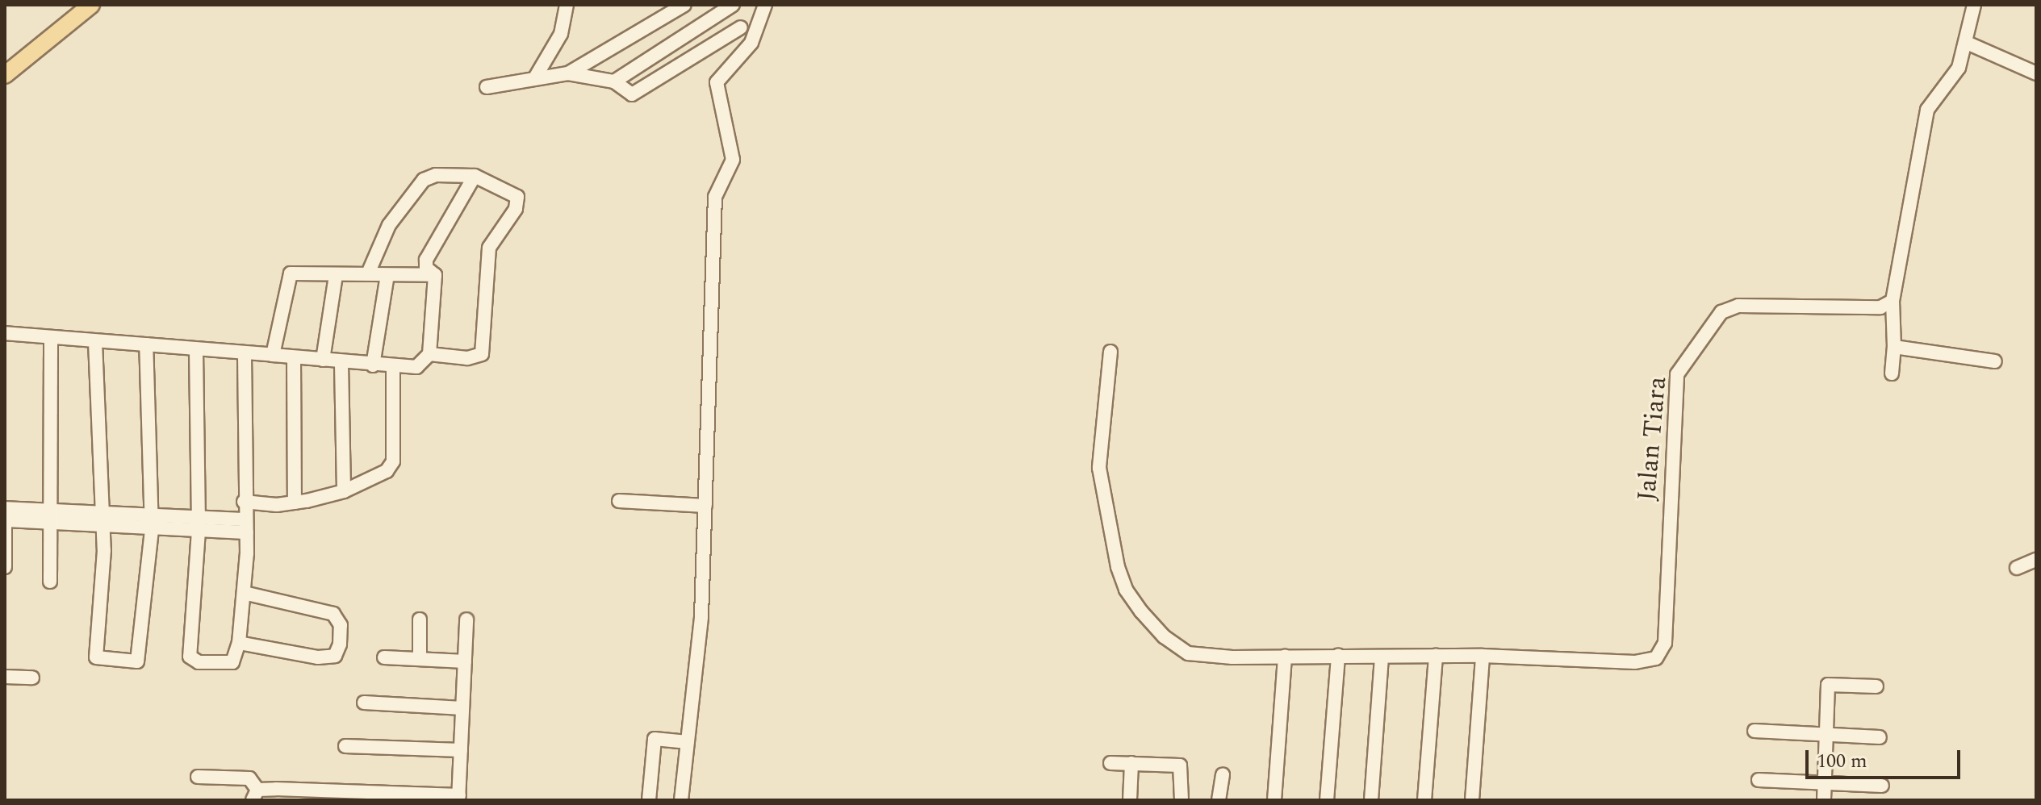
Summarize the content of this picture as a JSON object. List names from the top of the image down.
{
  "streets": {
    "street": ["Jalan Tiara"]
  },
  "scale_bar": "100 m"
}
